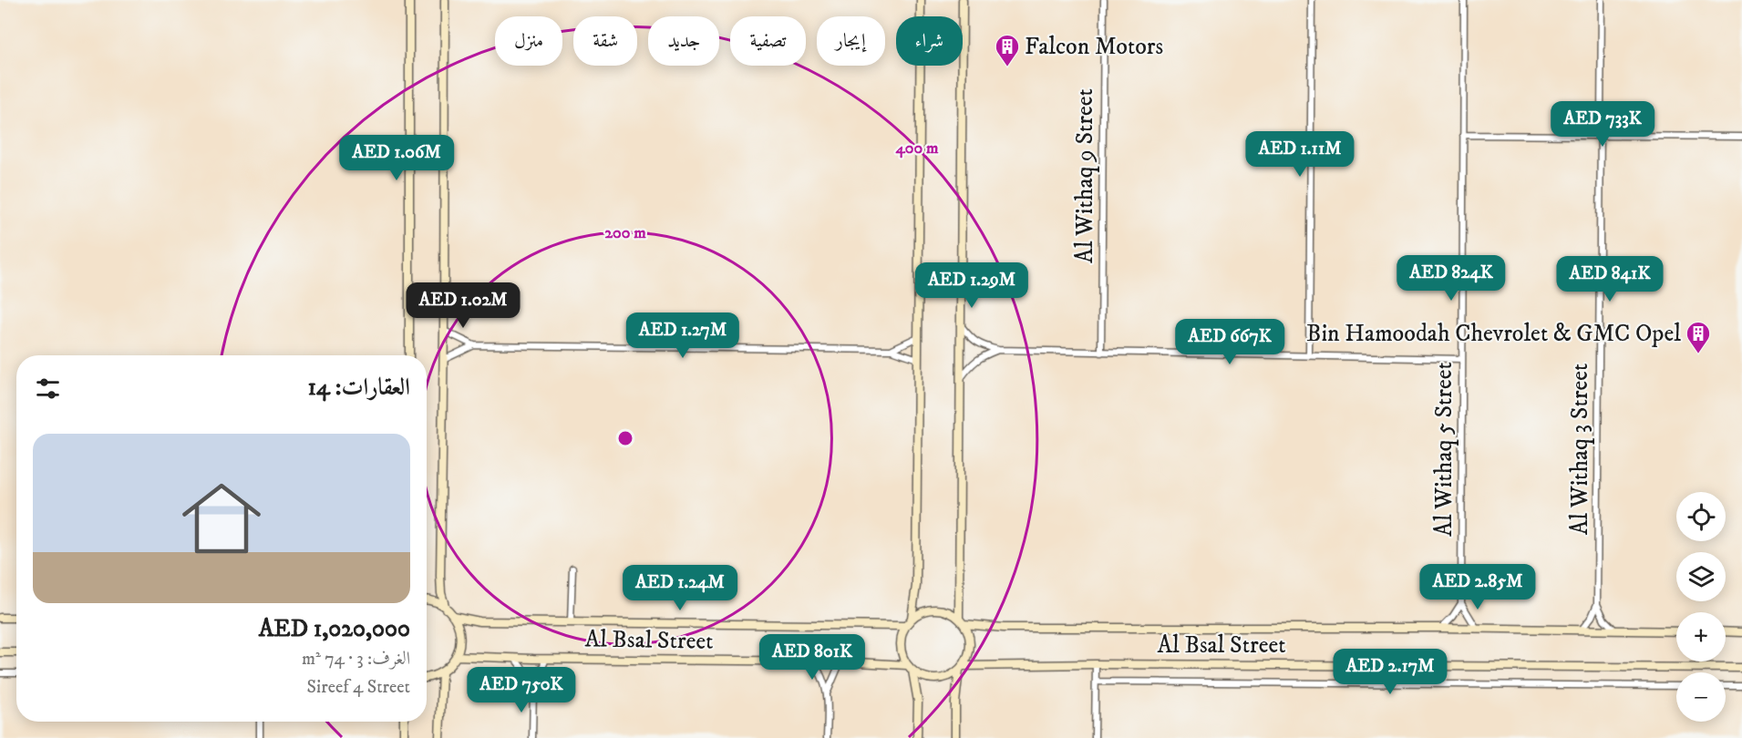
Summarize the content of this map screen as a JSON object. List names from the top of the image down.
{
  "streets": {
    "street": [
      "Al Withaq 9 Street",
      "Al Withaq 5 Street",
      "Al Withaq 3 Street",
      "Al Bsal Street"
    ]
  },
  "places": {
    "building": ["Falcon Motors", "Bin Hamoodah Chevrolet & GMC Opel"]
  },
  "page": {
    "chip": [
      "شراء",
      "إيجار",
      "تصفية",
      "جديد",
      "شقة",
      "منزل"
    ],
    "price": [
      "AED 733K",
      "AED 1.11M",
      "AED 1.06M",
      "AED 824K",
      "AED 841K",
      "AED 1.29M",
      "AED 1.02M",
      "AED 1.27M",
      "AED 667K",
      "AED 2.85M",
      "AED 1.24M",
      "AED 801K",
      "AED 2.17M",
      "AED 750K"
    ],
    "heading": "العقارات: 14",
    "list": [
      {
        "name": "AED 1,020,000",
        "note": "الغرف: 3 · 74 m² · Sireef 4 Street"
      }
    ],
    "map_buttons": ["+", "−"]
  },
  "rings": ["400 m", "200 m"]
}
